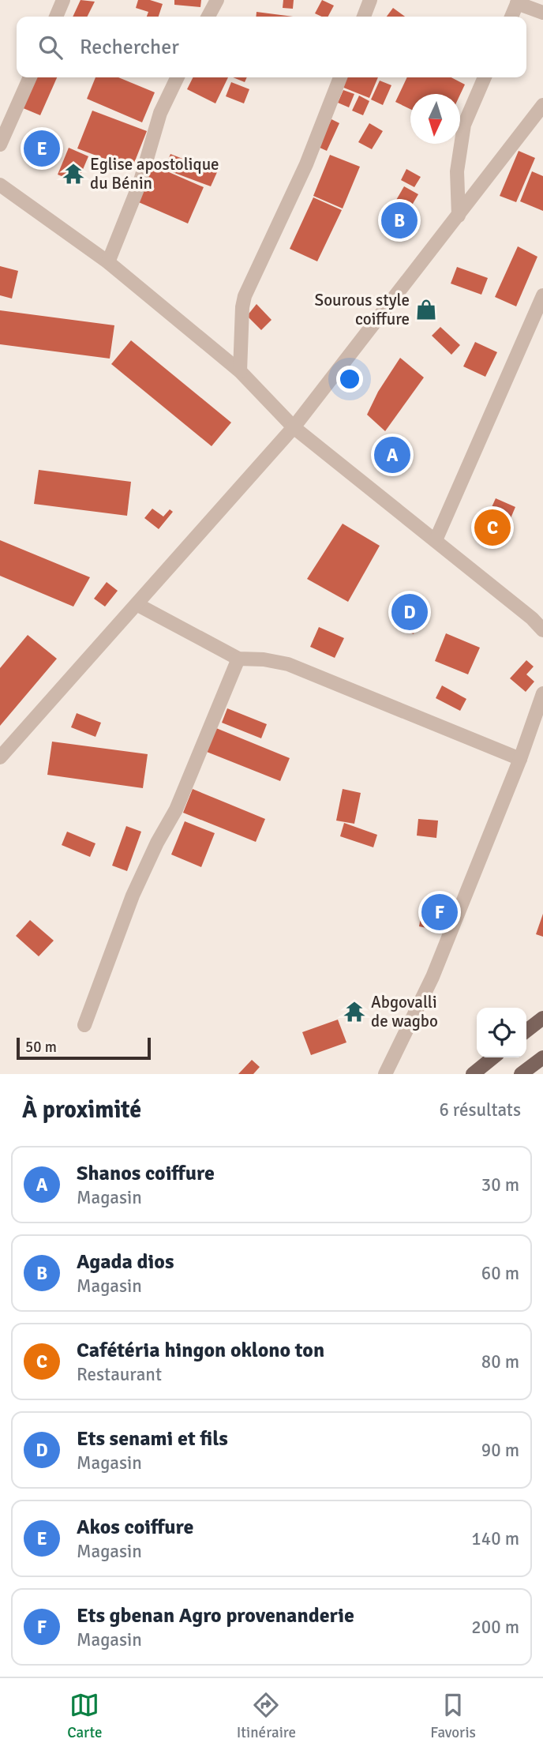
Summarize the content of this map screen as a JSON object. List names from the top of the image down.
{
  "places": {
    "temple": ["Eglise apostolique du Bénin", "Abgovalli de wagbo"],
    "shop": ["Sourous style coiffure"]
  },
  "scale_bar": "50 m",
  "north": "bottom",
  "page": {
    "search": "Rechercher",
    "pins": [
      "E",
      "B",
      "A",
      "C",
      "D",
      "F"
    ],
    "scale": "50 m",
    "heading": ["À proximité", "6 résultats"],
    "list": [
      {
        "mark": "A",
        "name": "Shanos coiffure",
        "note": "Magasin",
        "value": "30 m"
      },
      {
        "mark": "B",
        "name": "Agada dios",
        "note": "Magasin",
        "value": "60 m"
      },
      {
        "mark": "C",
        "name": "Cafétéria hingon oklono ton",
        "note": "Restaurant",
        "value": "80 m"
      },
      {
        "mark": "D",
        "name": "Ets senami et fils",
        "note": "Magasin",
        "value": "90 m"
      },
      {
        "mark": "E",
        "name": "Akos coiffure",
        "note": "Magasin",
        "value": "140 m"
      },
      {
        "mark": "F",
        "name": "Ets gbenan Agro provenanderie",
        "note": "Magasin",
        "value": "200 m"
      }
    ],
    "nav": ["Carte", "Itinéraire", "Favoris"]
  }
}
